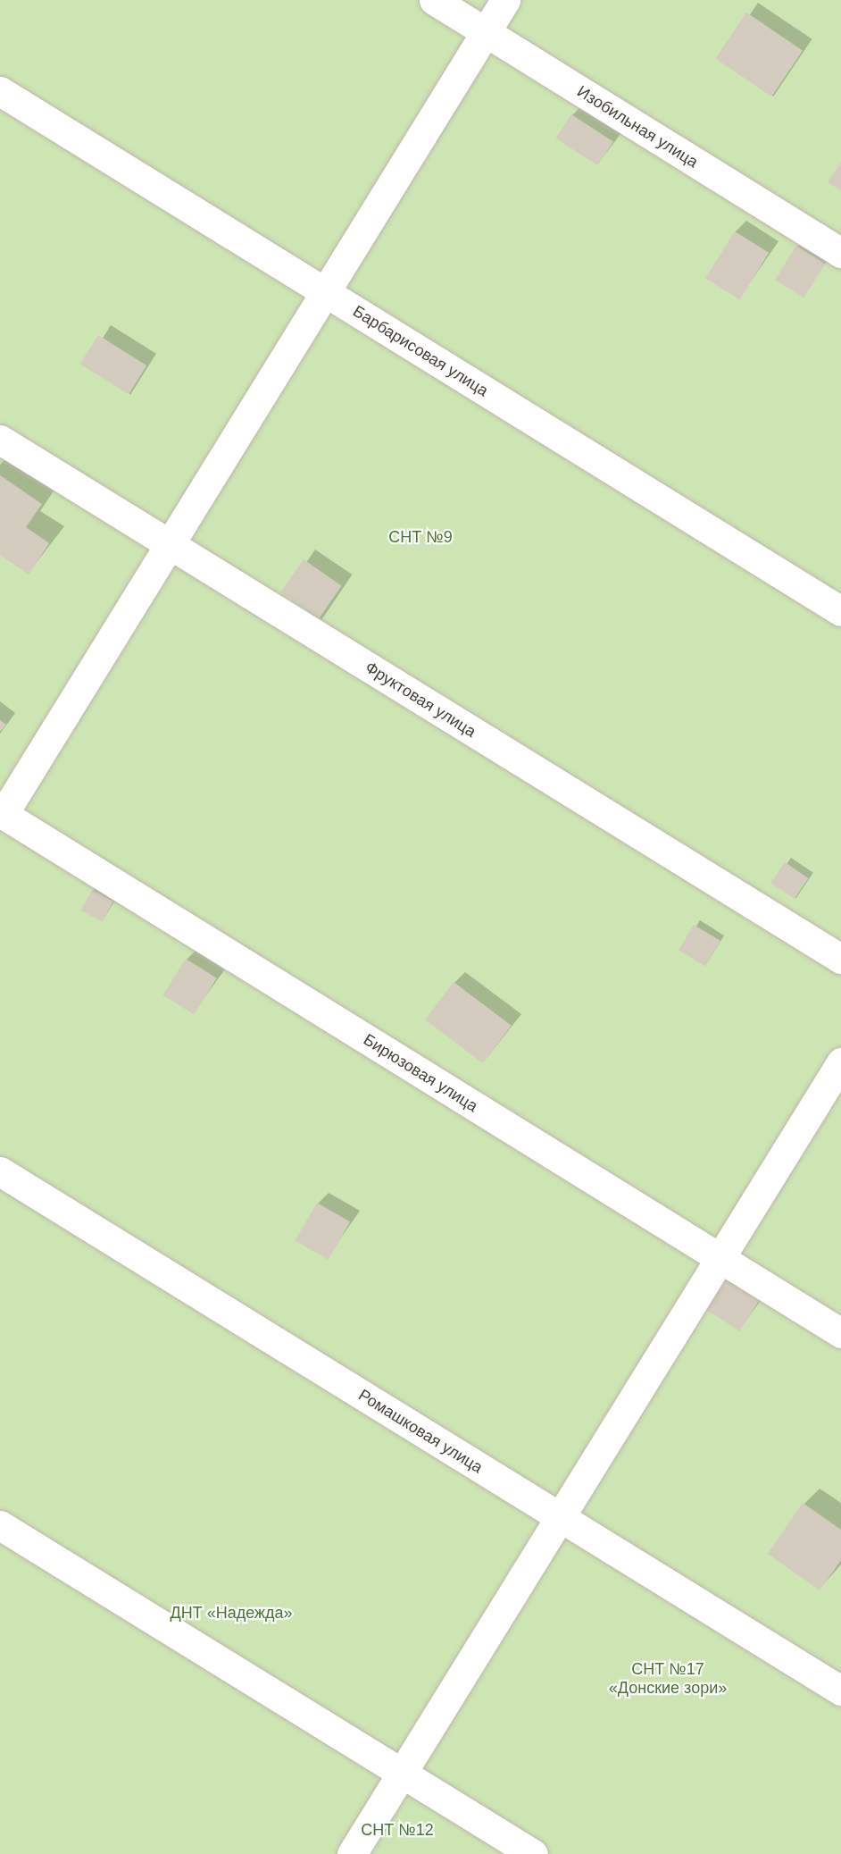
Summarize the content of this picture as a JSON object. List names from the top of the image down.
{
  "streets": {
    "street": [
      "Изобильная улица",
      "Барбарисовая улица",
      "Фруктовая улица",
      "Бирюзовая улица",
      "Ромашковая улица"
    ]
  },
  "parks": [
    "СНТ №9",
    "ДНТ «Надежда»",
    "СНТ №17 «Донские зори»",
    "СНТ №12"
  ]
}
